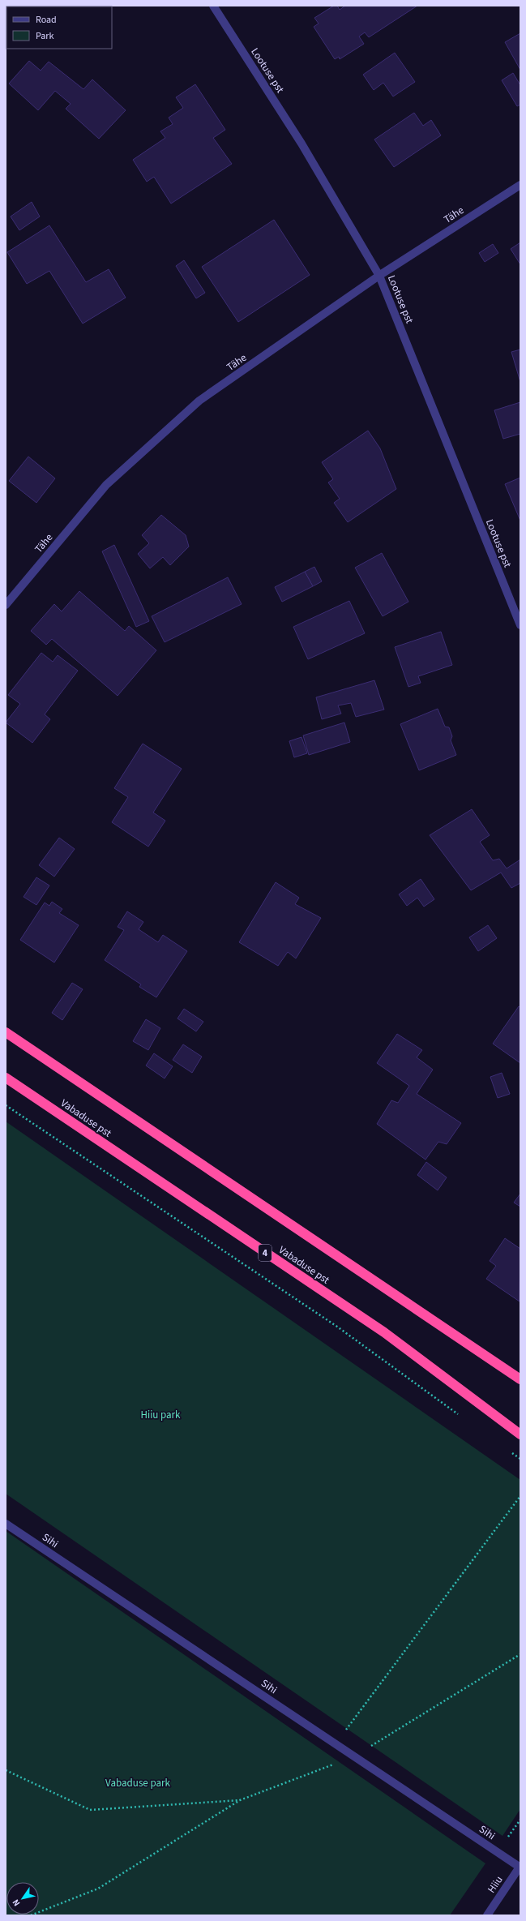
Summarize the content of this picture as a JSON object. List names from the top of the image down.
{
  "streets": {
    "highway": ["Vabaduse pst", "4"],
    "street": [
      "Lootuse pst",
      "Tähe",
      "Sihi",
      "Hiiu"
    ]
  },
  "crossings": [
    ["Lootuse pst", "Tähe"],
    ["Sihi", "Hiiu"]
  ],
  "parks": ["Hiiu park", "Vabaduse park"],
  "legend": ["Road", "Park"],
  "north": "bottom left"
}
